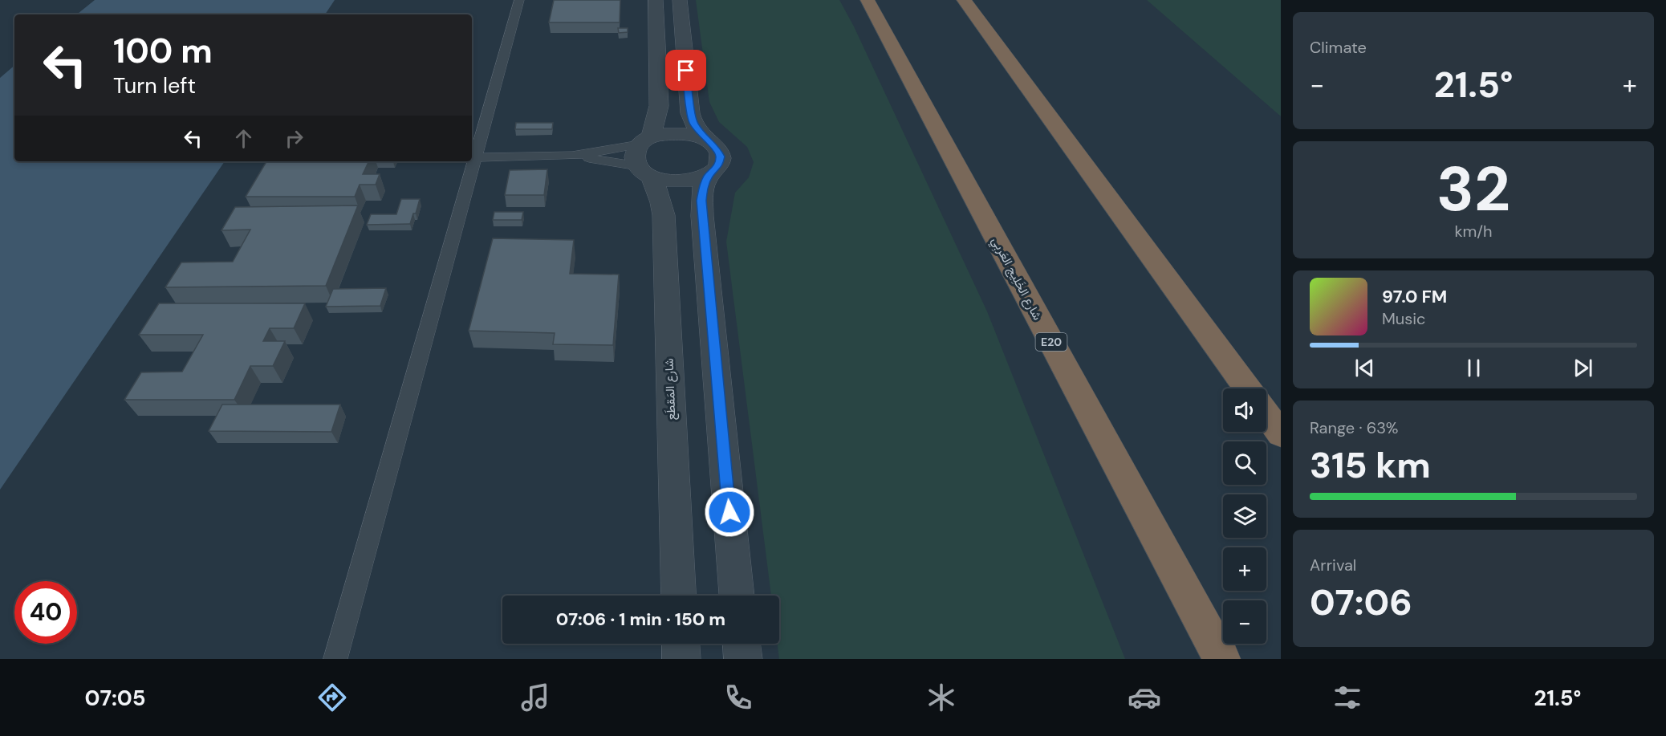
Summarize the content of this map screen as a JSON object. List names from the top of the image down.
{
  "streets": {
    "highway": ["شارع الخَلِيج العَربِي", "E20"],
    "street": ["شارع المَقطَع"]
  },
  "page": {
    "tile": [
      "Climate",
      ["32", "km/h"],
      ["Range · 63%", "315 km"],
      ["Arrival", "07:06"]
    ],
    "turn": ["100 m", "Turn left"],
    "heat": ["−", "21.5°", "+"],
    "song": ["97.0 FM", "Music"],
    "map_buttons": ["+", "−"],
    "limit": "40",
    "trip": "07:06 · 1 min · 150 m",
    "tabs": ["07:05", "21.5°"]
  }
}
